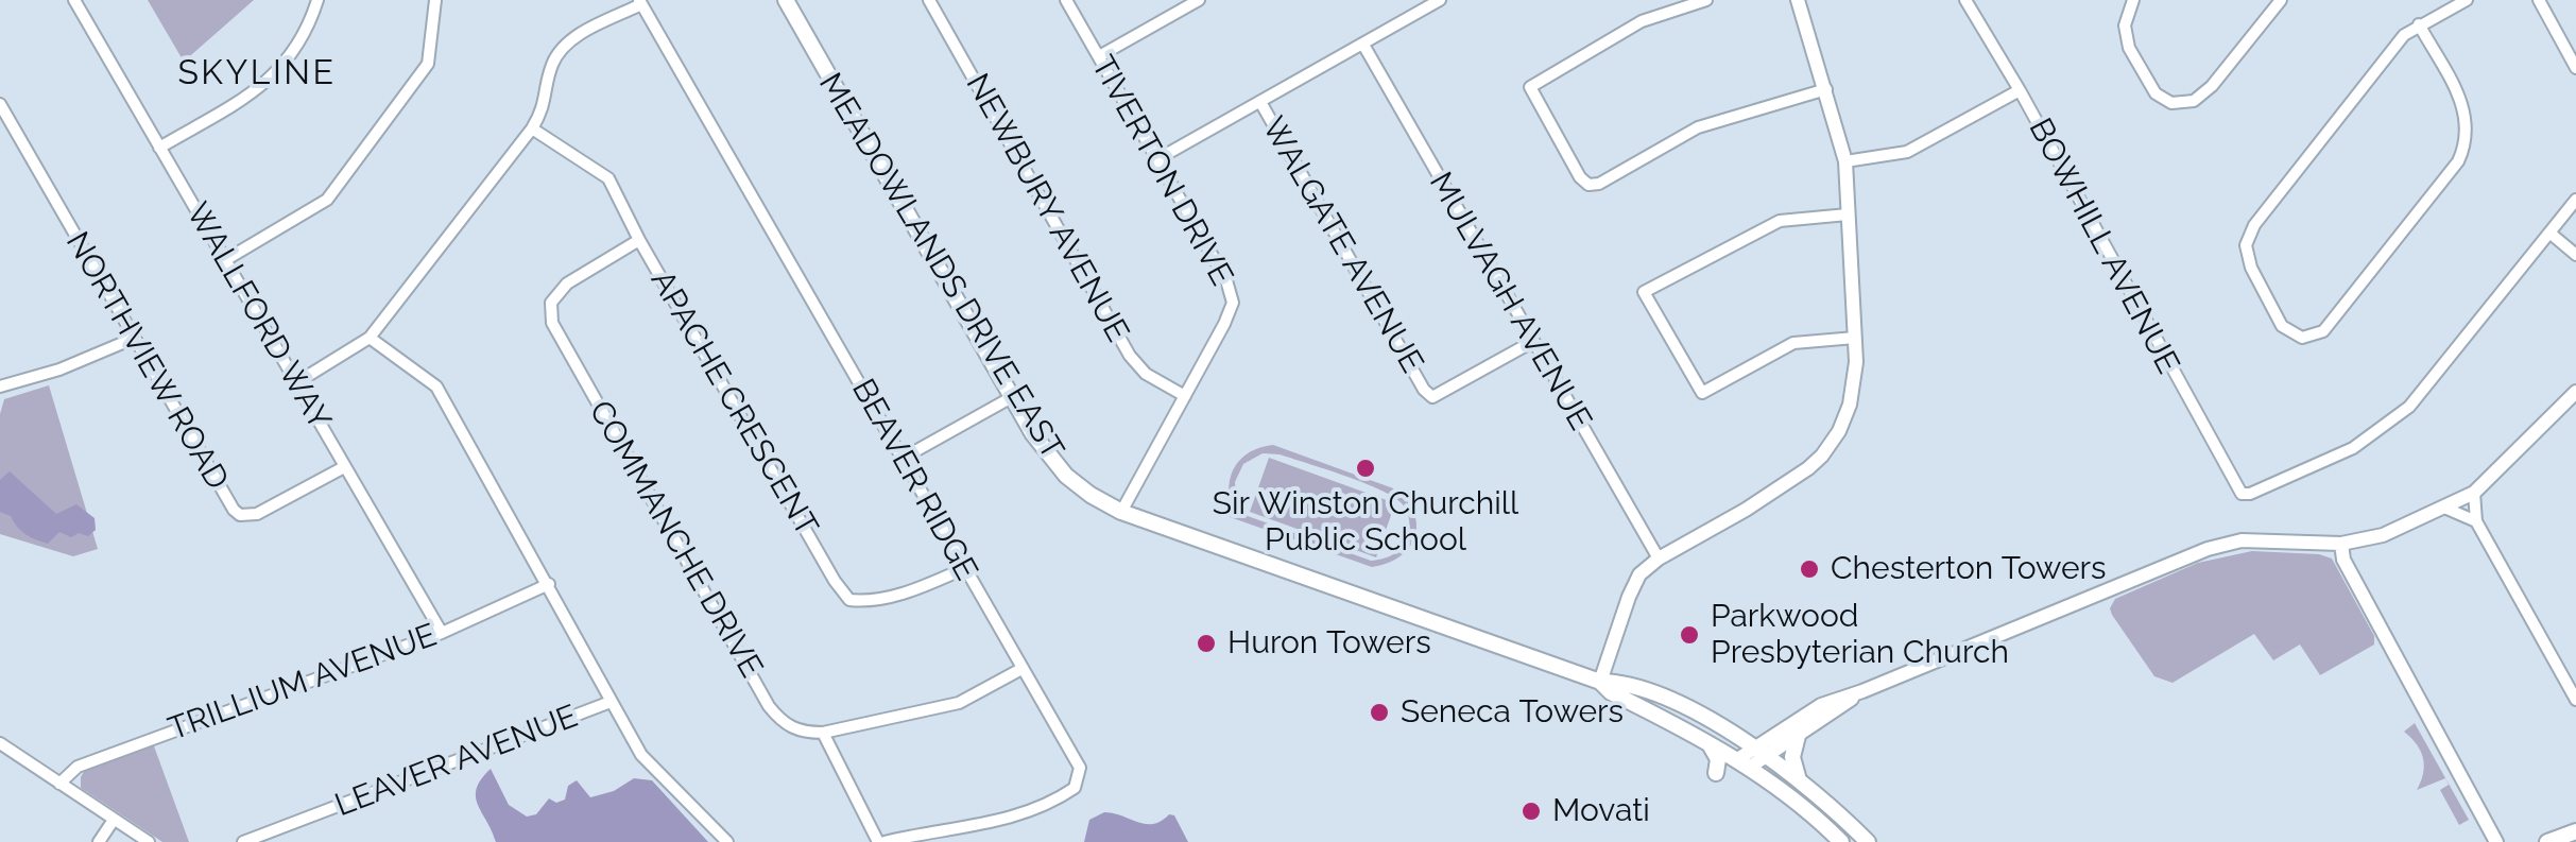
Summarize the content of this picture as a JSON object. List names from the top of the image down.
{
  "streets": {
    "main road": ["MEADOWLANDS DRIVE EAST"],
    "street": [
      "TIVERTON DRIVE",
      "NEWBURY AVENUE",
      "WALGATE AVENUE",
      "BOWHILL AVENUE",
      "MULVAGH AVENUE",
      "WALLFORD WAY",
      "NORTHVIEW ROAD",
      "APACHE CRESCENT",
      "BEAVER RIDGE",
      "COMMANCHE DRIVE",
      "TRILLIUM AVENUE",
      "LEAVER AVENUE"
    ]
  },
  "crossings": [
    ["TIVERTON DRIVE", "NEWBURY AVENUE"],
    ["TIVERTON DRIVE", "MEADOWLANDS DRIVE EAST"],
    ["WALGATE AVENUE", "MULVAGH AVENUE"],
    ["WALLFORD WAY", "NORTHVIEW ROAD"],
    ["WALLFORD WAY", "TRILLIUM AVENUE"],
    ["APACHE CRESCENT", "BEAVER RIDGE"],
    ["APACHE CRESCENT", "COMMANCHE DRIVE"]
  ],
  "districts": ["SKYLINE"],
  "places": [
    "Sir Winston Churchill Public School",
    "Chesterton Towers",
    "Parkwood Presbyterian Church",
    "Huron Towers",
    "Seneca Towers",
    "Movati"
  ]
}
